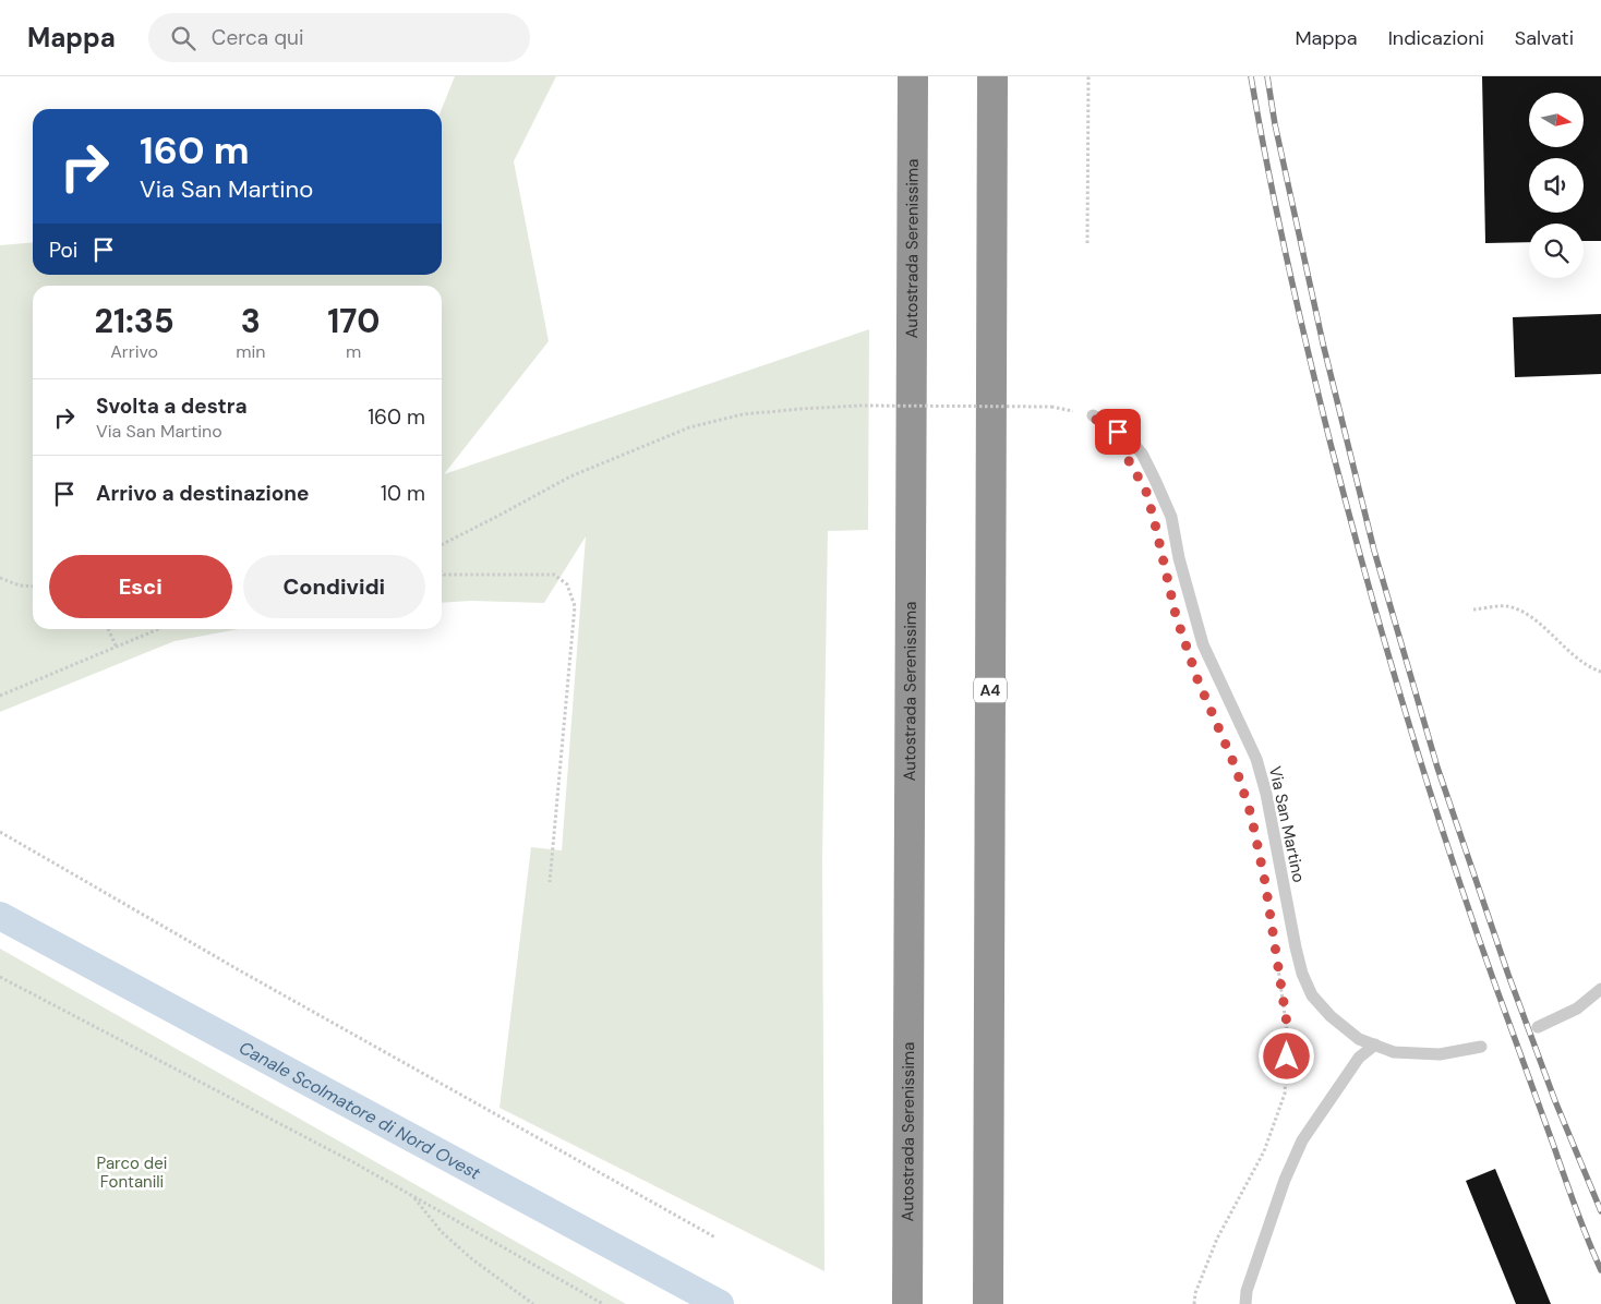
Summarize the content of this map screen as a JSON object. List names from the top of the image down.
{
  "streets": {
    "highway": ["Autostrada Serenissima", "A4"],
    "lane": ["Via San Martino"]
  },
  "water": ["Canale Scolmatore di Nord Ovest"],
  "parks": ["Parco dei Fontanili"],
  "north": "right",
  "page": {
    "header": "Mappa",
    "search": "Cerca qui",
    "nav": ["Mappa", "Indicazioni", "Salvati"],
    "turn": ["160 m", "Via San Martino"],
    "then": "Poi",
    "eta": [
      "21:35",
      "Arrivo",
      "3",
      "min",
      "170",
      "m"
    ],
    "list": [
      {
        "name": "Svolta a destra",
        "note": "Via San Martino",
        "value": "160 m"
      },
      {
        "name": "Arrivo a destinazione",
        "value": "10 m"
      }
    ],
    "buttons": ["Esci", "Condividi"]
  }
}
